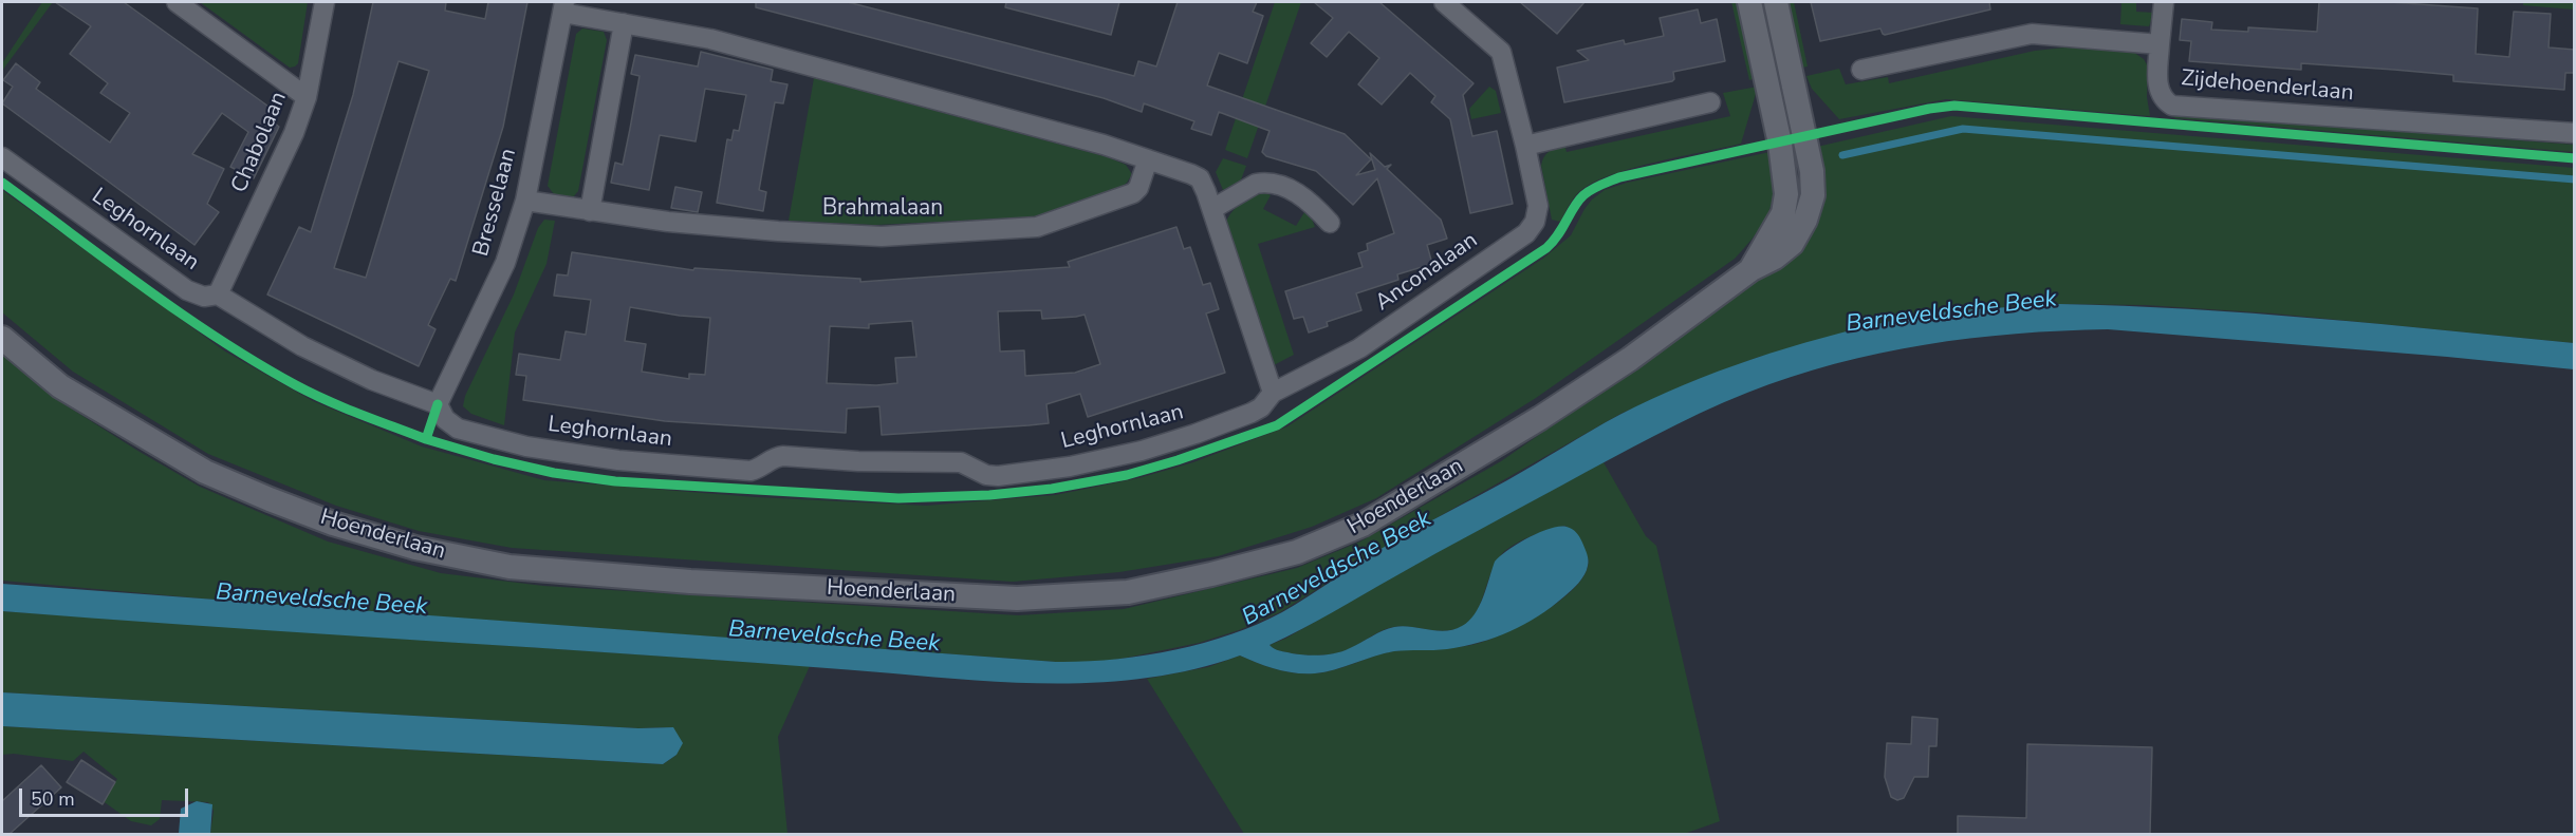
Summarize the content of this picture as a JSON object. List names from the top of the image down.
{
  "streets": {
    "street": [
      "Zijdehoenderlaan",
      "Chabolaan",
      "Bresselaan",
      "Brahmalaan",
      "Leghornlaan",
      "Anconalaan",
      "Hoenderlaan"
    ]
  },
  "crossings": [
    ["Chabolaan", "Leghornlaan"],
    ["Bresselaan", "Brahmalaan"],
    ["Bresselaan", "Leghornlaan"],
    ["Leghornlaan", "Anconalaan"]
  ],
  "water": ["Barneveldsche Beek"],
  "scale_bar": "50 m"
}
